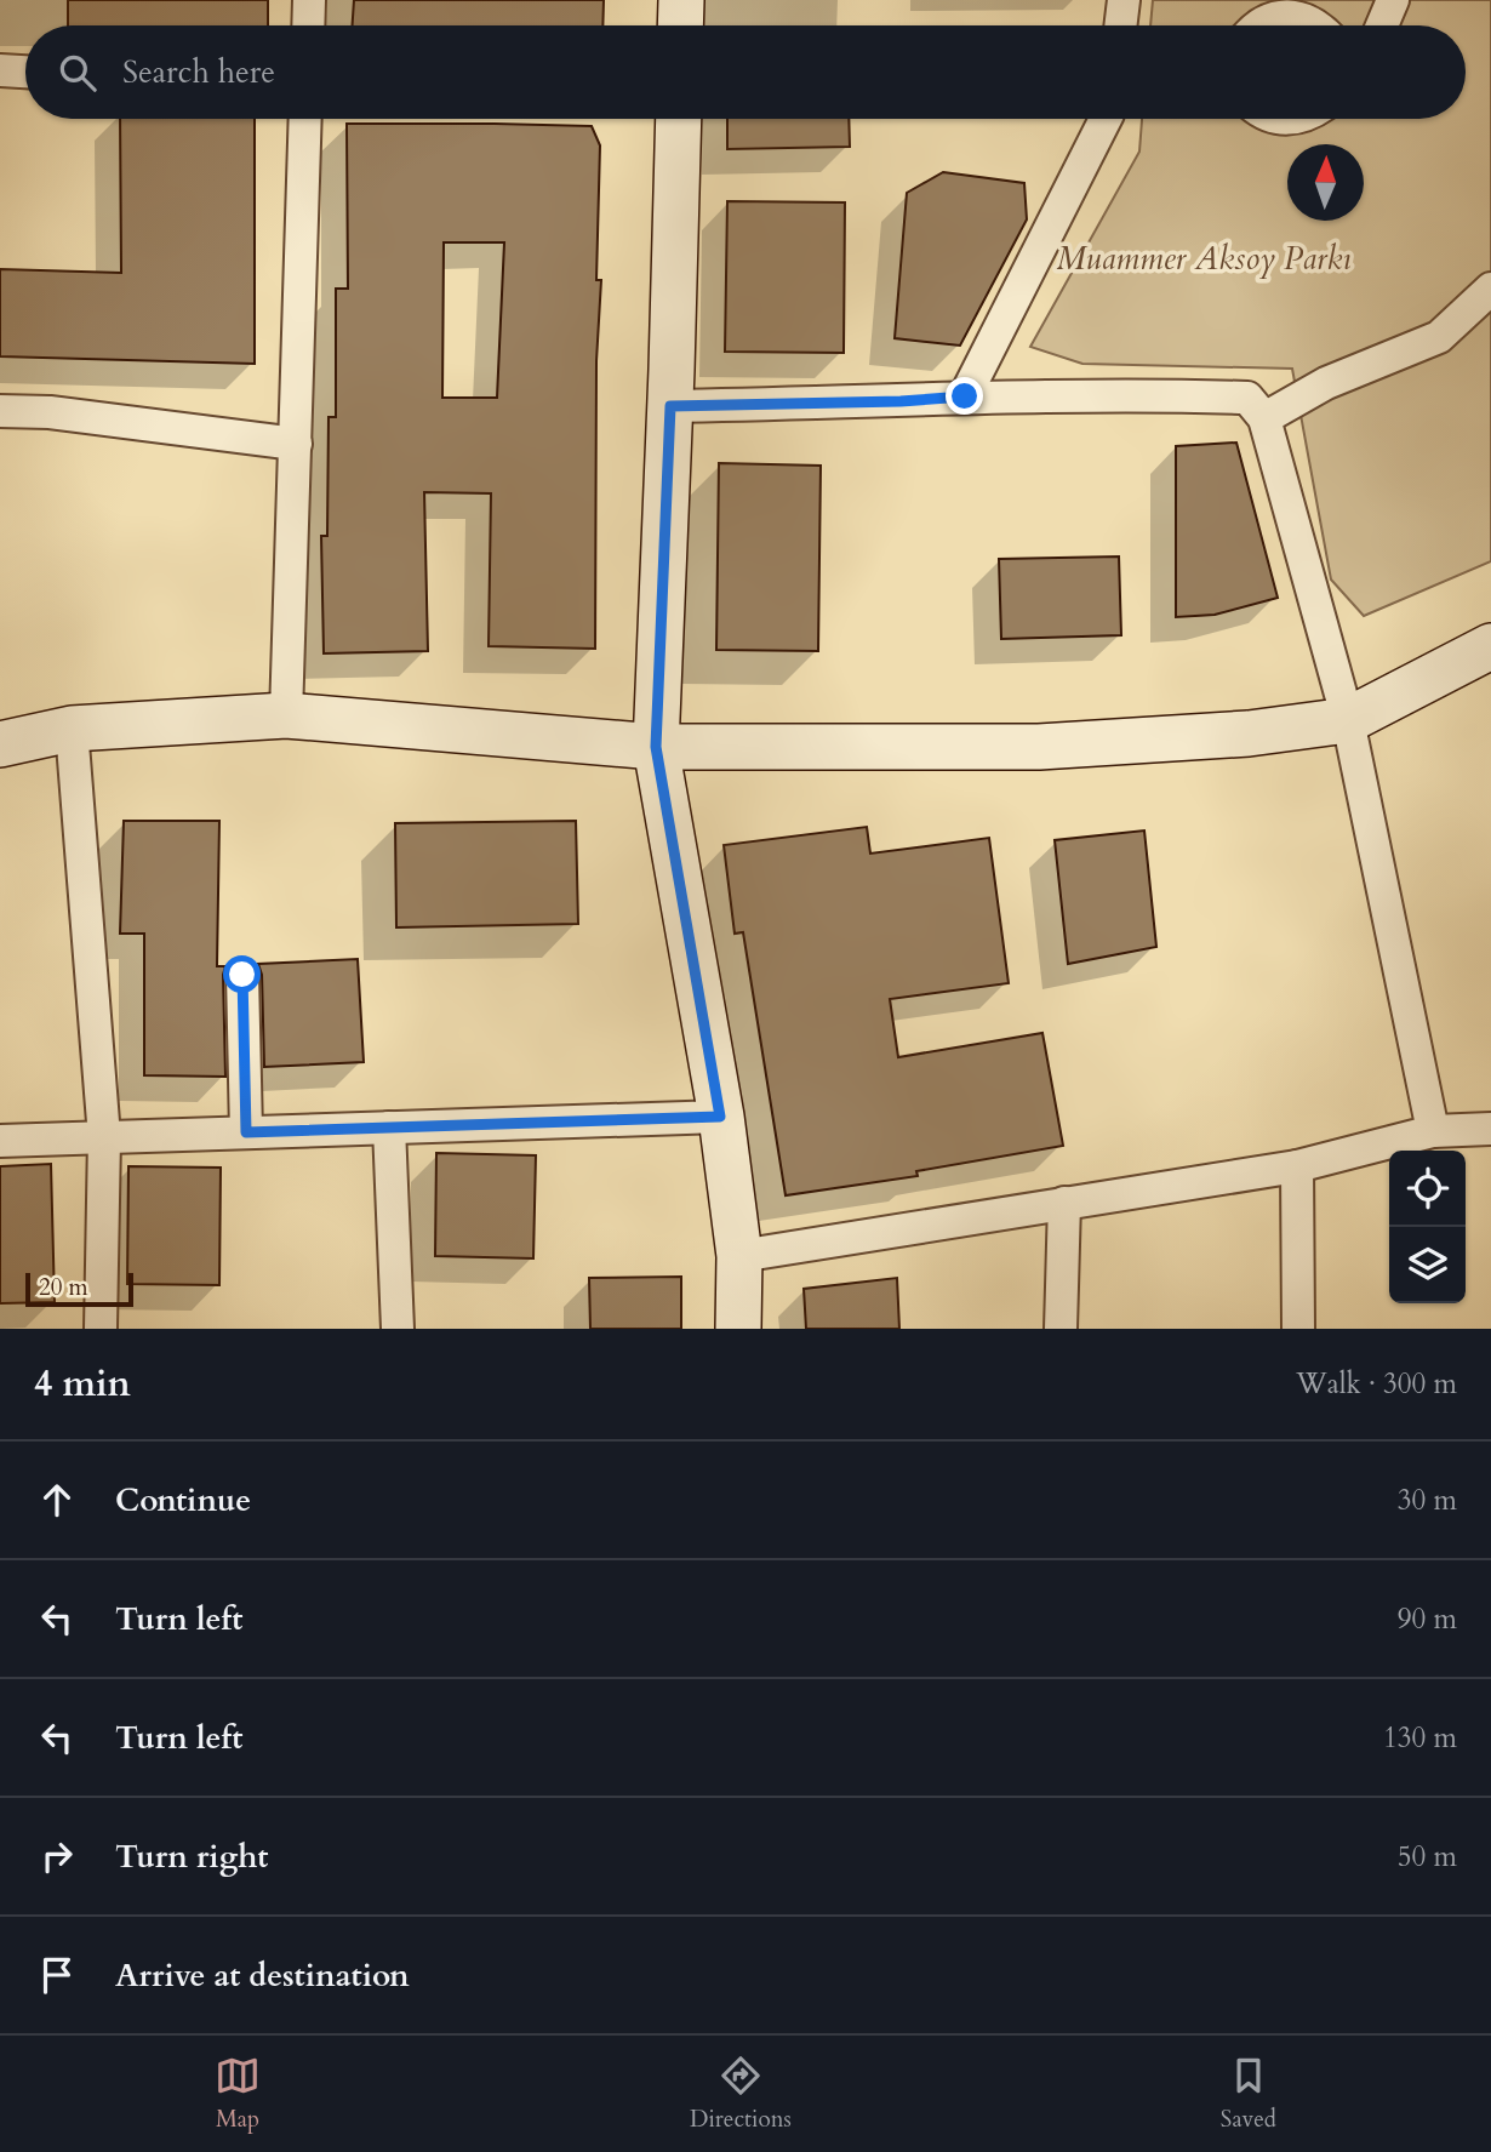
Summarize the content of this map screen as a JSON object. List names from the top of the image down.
{
  "parks": ["Muammer Aksoy Parkı"],
  "scale_bar": "20 m",
  "north": "top",
  "page": {
    "search": "Search here",
    "scale": "20 m",
    "heading": ["4 min", "Walk · 300 m"],
    "list": [
      ["Continue", "30 m"],
      ["Turn left", "90 m"],
      ["Turn left", "130 m"],
      ["Turn right", "50 m"],
      "Arrive at destination"
    ],
    "nav": ["Map", "Directions", "Saved"]
  }
}
